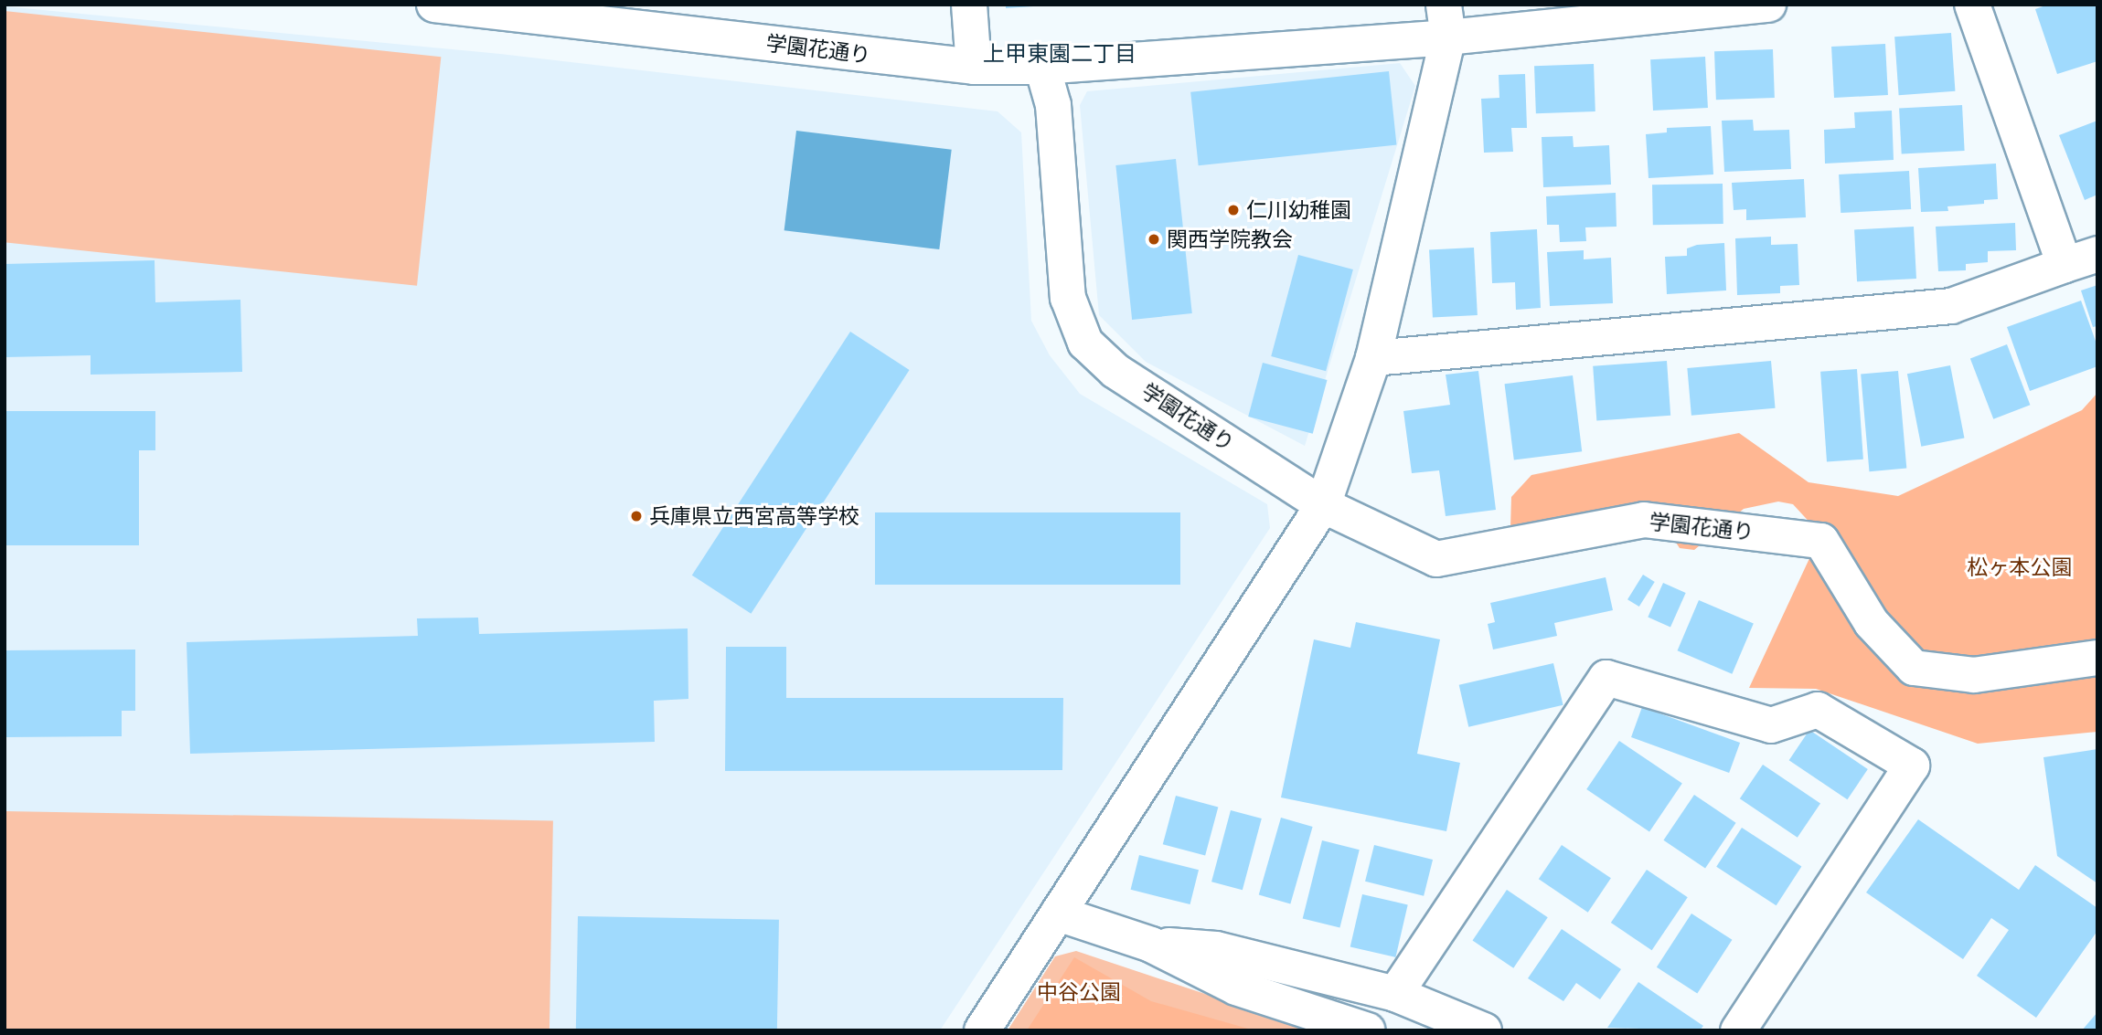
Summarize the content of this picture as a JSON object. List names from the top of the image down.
{
  "streets": {
    "street": ["学園花通り"]
  },
  "districts": ["上甲東園二丁目"],
  "parks": ["松ヶ本公園", "中谷公園"],
  "places": ["仁川幼稚園", "関西学院教会", "兵庫県立西宮高等学校"]
}
